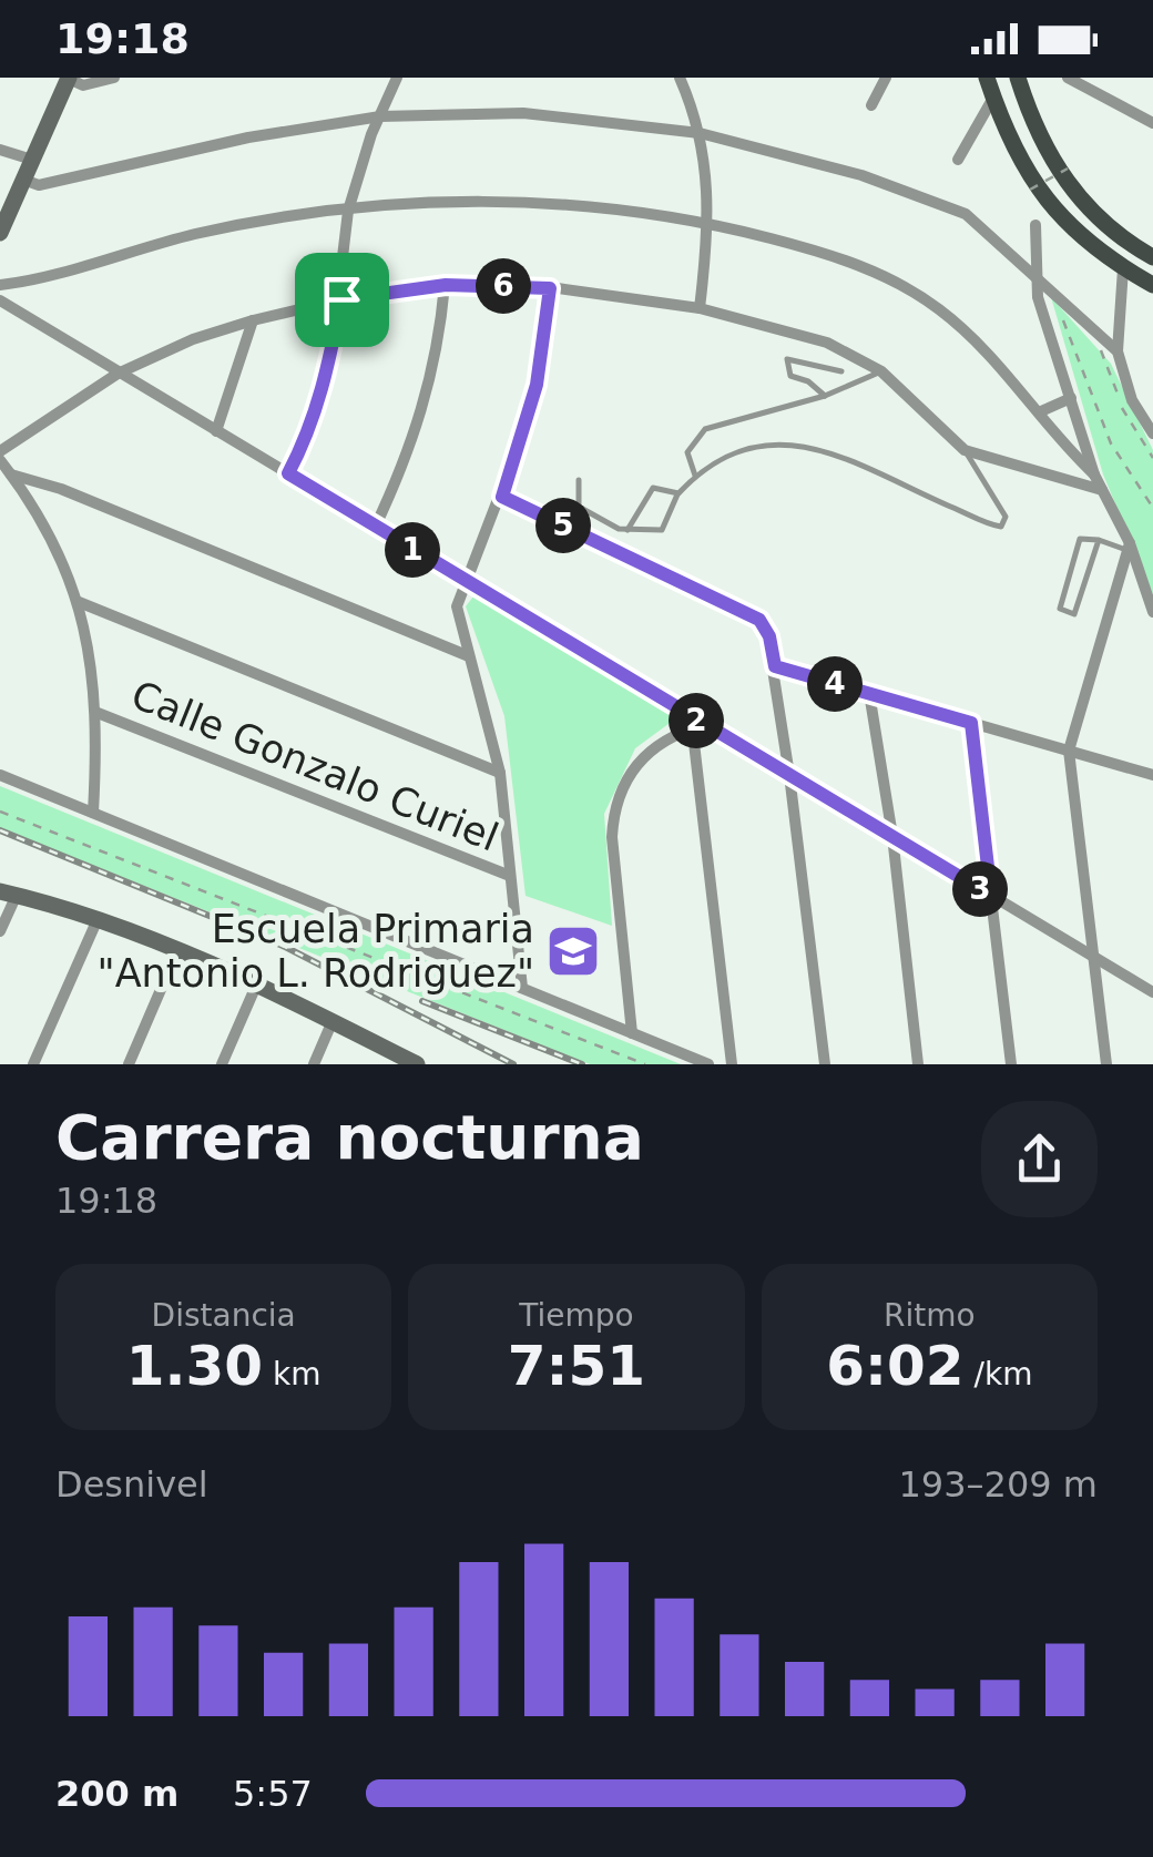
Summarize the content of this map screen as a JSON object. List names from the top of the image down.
{
  "streets": {
    "street": ["Calle Gonzalo Curiel"]
  },
  "places": {
    "school or university": ["Escuela Primaria \"Antonio L. Rodriguez\""]
  },
  "page": {
    "status": "19:18",
    "pins": [
      "6",
      "5",
      "1",
      "4",
      "2",
      "3"
    ],
    "heading": ["Carrera nocturna", "19:18"],
    "stats": [
      ["Distancia", "1.30 km"],
      ["Tiempo", "7:51"],
      ["Ritmo", "6:02 /km"]
    ],
    "chart": ["Desnivel", "193–209 m"],
    "list": [
      {
        "name": "200 m",
        "note": "5:57"
      }
    ]
  }
}
